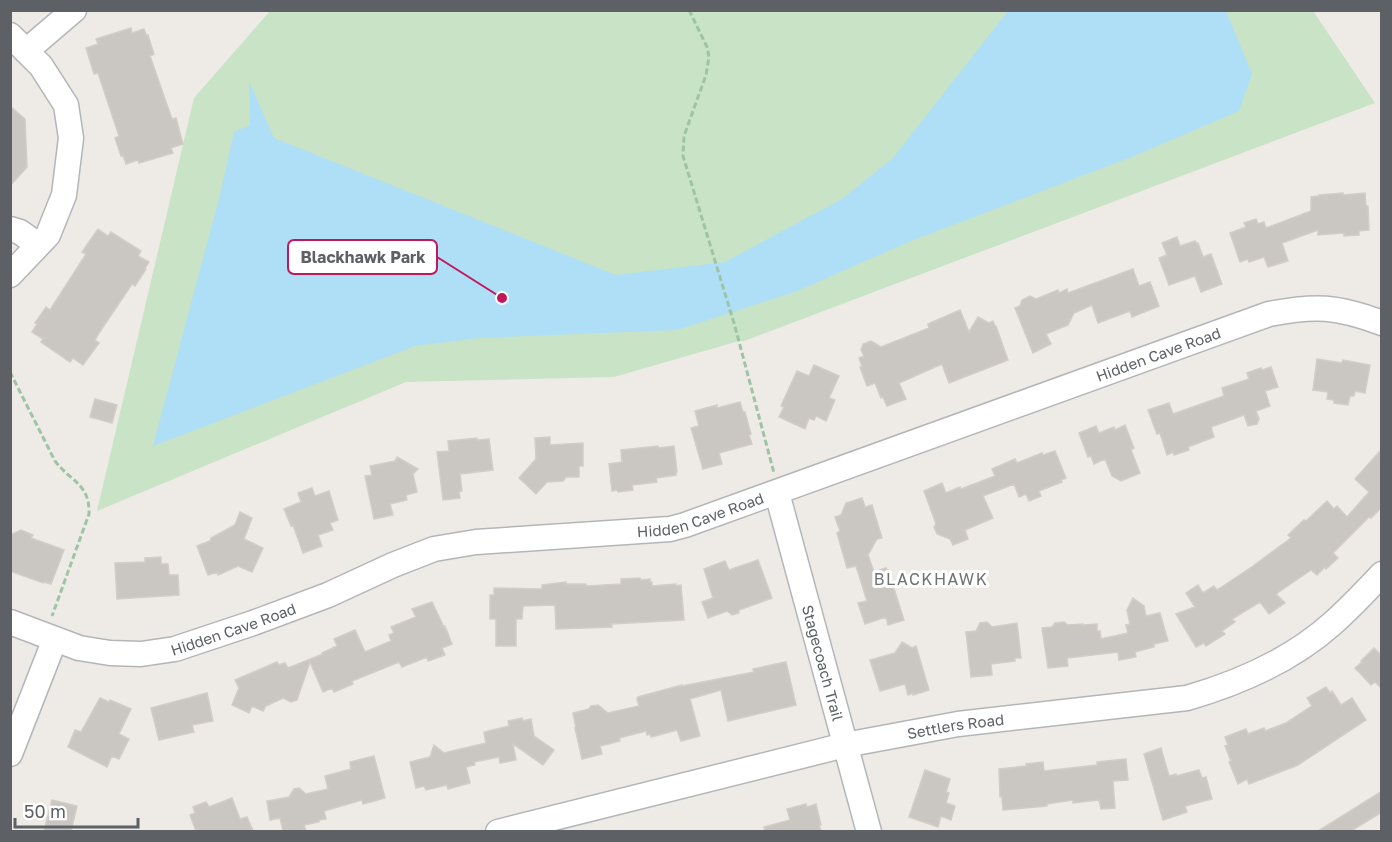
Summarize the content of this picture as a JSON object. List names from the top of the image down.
{
  "streets": {
    "street": ["Hidden Cave Road", "Stagecoach Trail", "Settlers Road"]
  },
  "crossings": [
    ["Hidden Cave Road", "Stagecoach Trail"],
    ["Stagecoach Trail", "Settlers Road"]
  ],
  "districts": ["BLACKHAWK"],
  "places": ["Blackhawk Park"],
  "scale_bar": "50 m"
}
